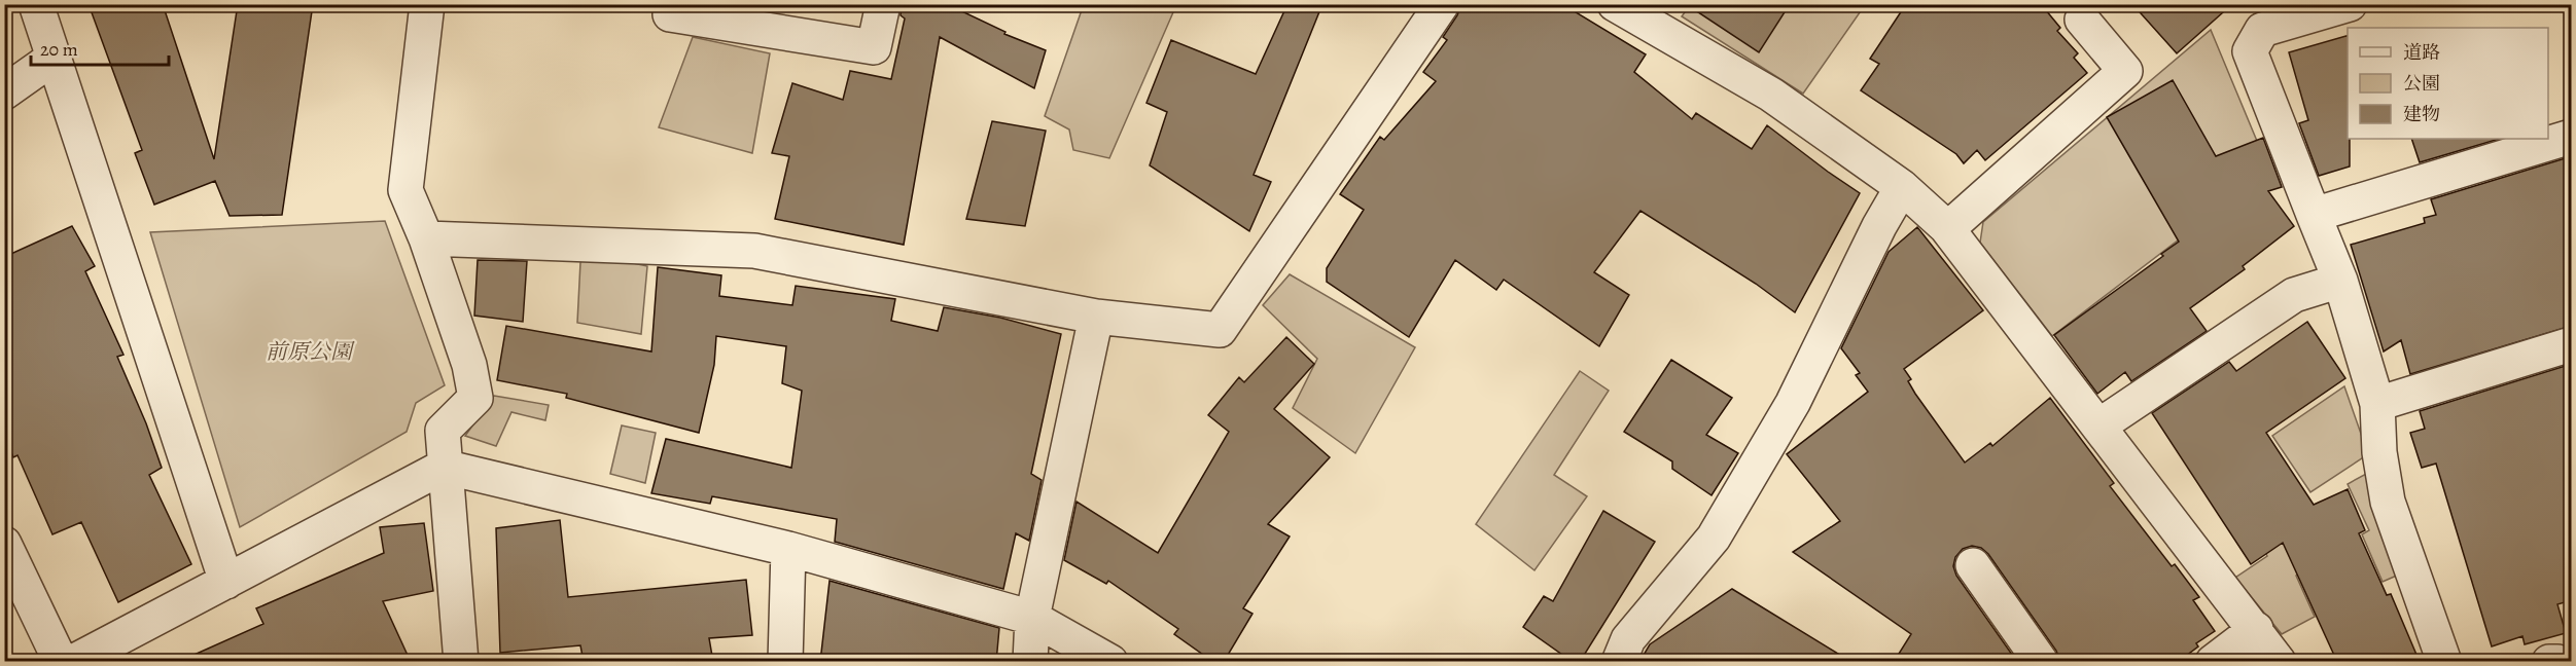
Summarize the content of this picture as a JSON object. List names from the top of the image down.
{
  "parks": ["前原公園"],
  "legend": ["道路", "公園", "建物"],
  "scale_bar": "20 m"
}
